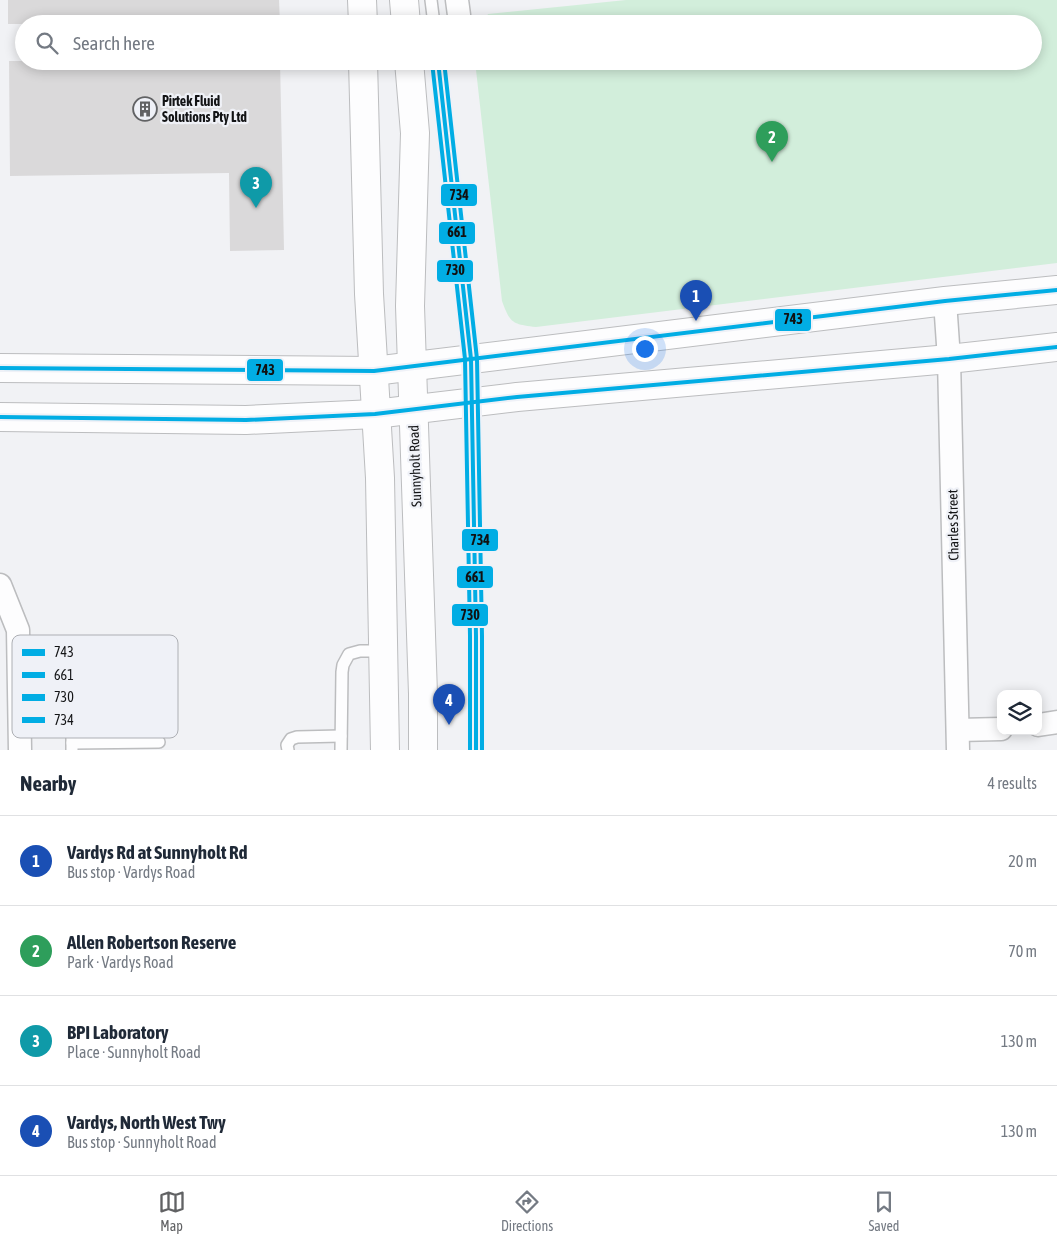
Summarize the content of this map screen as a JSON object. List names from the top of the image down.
{
  "streets": {
    "main road": ["Sunnyholt Road"],
    "street": ["Charles Street"]
  },
  "places": {
    "building": ["Pirtek Fluid Solutions Pty Ltd"]
  },
  "lines": [
    "transit line 661",
    "transit line 730",
    "transit line 734",
    "transit line 743"
  ],
  "legend": [
    "743",
    "661",
    "730",
    "734"
  ],
  "page": {
    "search": "Search here",
    "pins": [
      "2",
      "3",
      "1",
      "4"
    ],
    "heading": ["Nearby", "4 results"],
    "list": [
      {
        "mark": "1",
        "name": "Vardys Rd at Sunnyholt Rd",
        "note": "Bus stop · Vardys Road",
        "value": "20 m"
      },
      {
        "mark": "2",
        "name": "Allen Robertson Reserve",
        "note": "Park · Vardys Road",
        "value": "70 m"
      },
      {
        "mark": "3",
        "name": "BPI Laboratory",
        "note": "Place · Sunnyholt Road",
        "value": "130 m"
      },
      {
        "mark": "4",
        "name": "Vardys, North West Twy",
        "note": "Bus stop · Sunnyholt Road",
        "value": "130 m"
      }
    ],
    "nav": ["Map", "Directions", "Saved"]
  }
}
